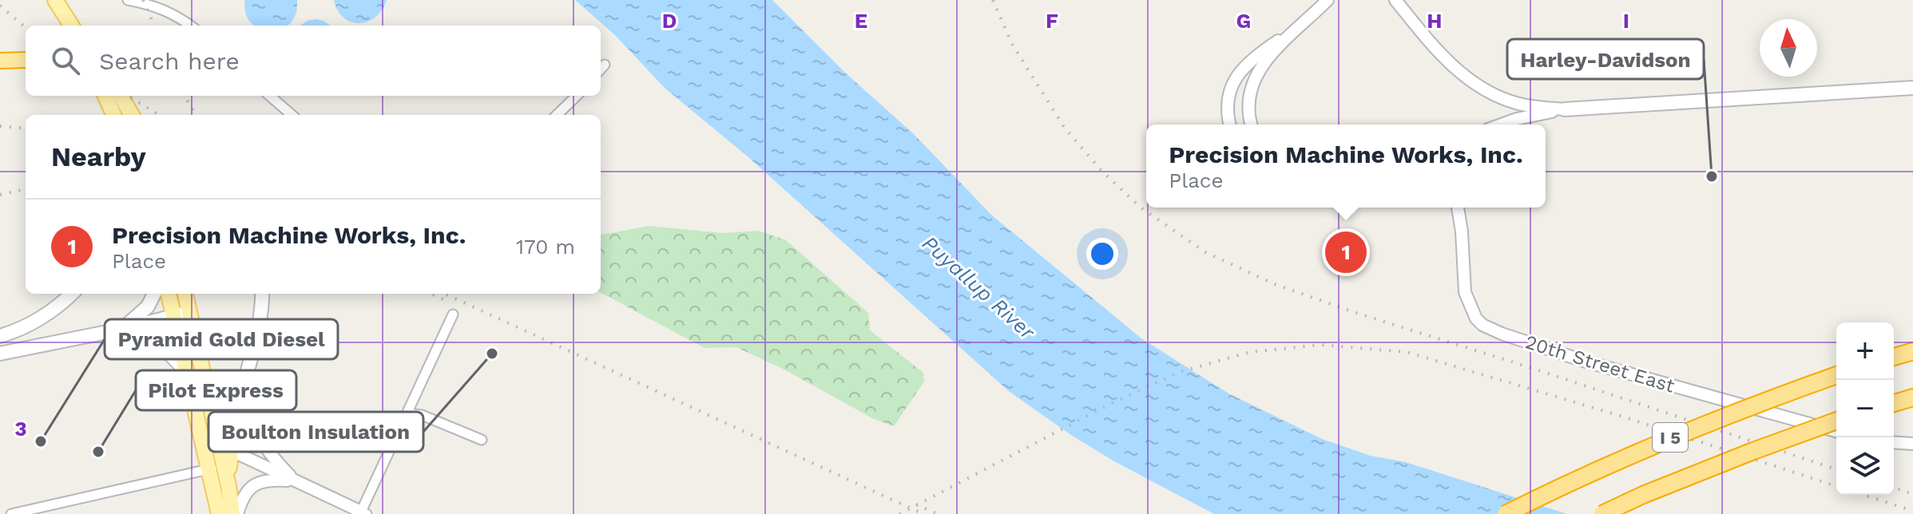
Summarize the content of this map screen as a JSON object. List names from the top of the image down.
{
  "streets": {
    "highway": ["I 5"],
    "street": ["20th Street East"]
  },
  "water": ["Puyallup River"],
  "places": [
    "Harley-Davidson",
    "Boulton Insulation",
    "Pyramid Gold Diesel",
    "Pilot Express"
  ],
  "north": "top",
  "page": {
    "search": "Search here",
    "heading": "Nearby",
    "popup": ["Precision Machine Works, Inc.", "Place"],
    "list": [
      {
        "mark": "1",
        "name": "Precision Machine Works, Inc.",
        "note": "Place",
        "value": "170 m"
      }
    ],
    "pins": "1",
    "map_buttons": ["+", "−"]
  },
  "grid": {
    "columns": [
      "D",
      "E",
      "F",
      "G",
      "H",
      "I"
    ],
    "rows": ["3"]
  }
}
